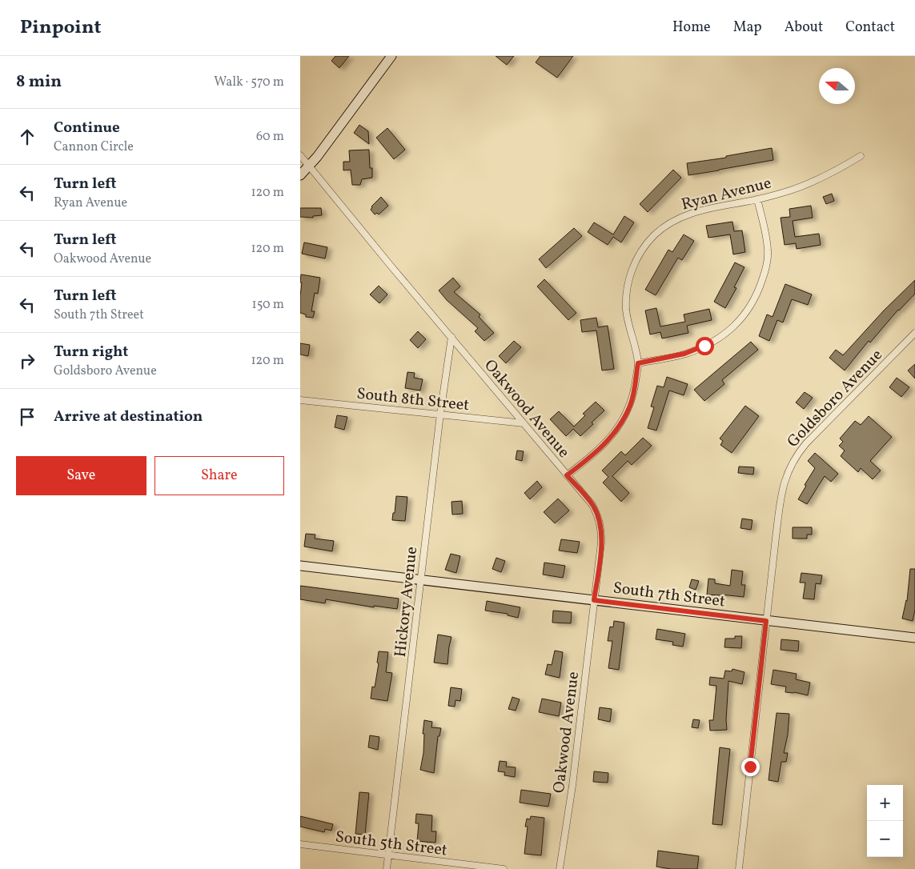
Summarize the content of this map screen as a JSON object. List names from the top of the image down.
{
  "streets": {
    "street": [
      "Ryan Avenue",
      "Goldsboro Avenue",
      "South 8th Street",
      "Oakwood Avenue",
      "South 7th Street",
      "Hickory Avenue",
      "South 5th Street"
    ]
  },
  "crossings": [
    ["Ryan Avenue", "Oakwood Avenue"],
    ["Goldsboro Avenue", "South 7th Street"],
    ["South 8th Street", "Oakwood Avenue"],
    ["South 8th Street", "Hickory Avenue"],
    ["Oakwood Avenue", "South 7th Street"],
    ["Oakwood Avenue", "Hickory Avenue"],
    ["South 7th Street", "Hickory Avenue"],
    ["Hickory Avenue", "South 5th Street"]
  ],
  "north": "left",
  "page": {
    "header": "Pinpoint",
    "nav": [
      "Home",
      "Map",
      "About",
      "Contact"
    ],
    "heading": ["8 min", "Walk · 570 m"],
    "list": [
      ["Continue", "Cannon Circle", "60 m"],
      ["Turn left", "Ryan Avenue", "120 m"],
      ["Turn left", "Oakwood Avenue", "120 m"],
      ["Turn left", "South 7th Street", "150 m"],
      ["Turn right", "Goldsboro Avenue", "120 m"],
      "Arrive at destination"
    ],
    "buttons": ["Save", "Share"],
    "map_buttons": ["+", "−"]
  }
}
